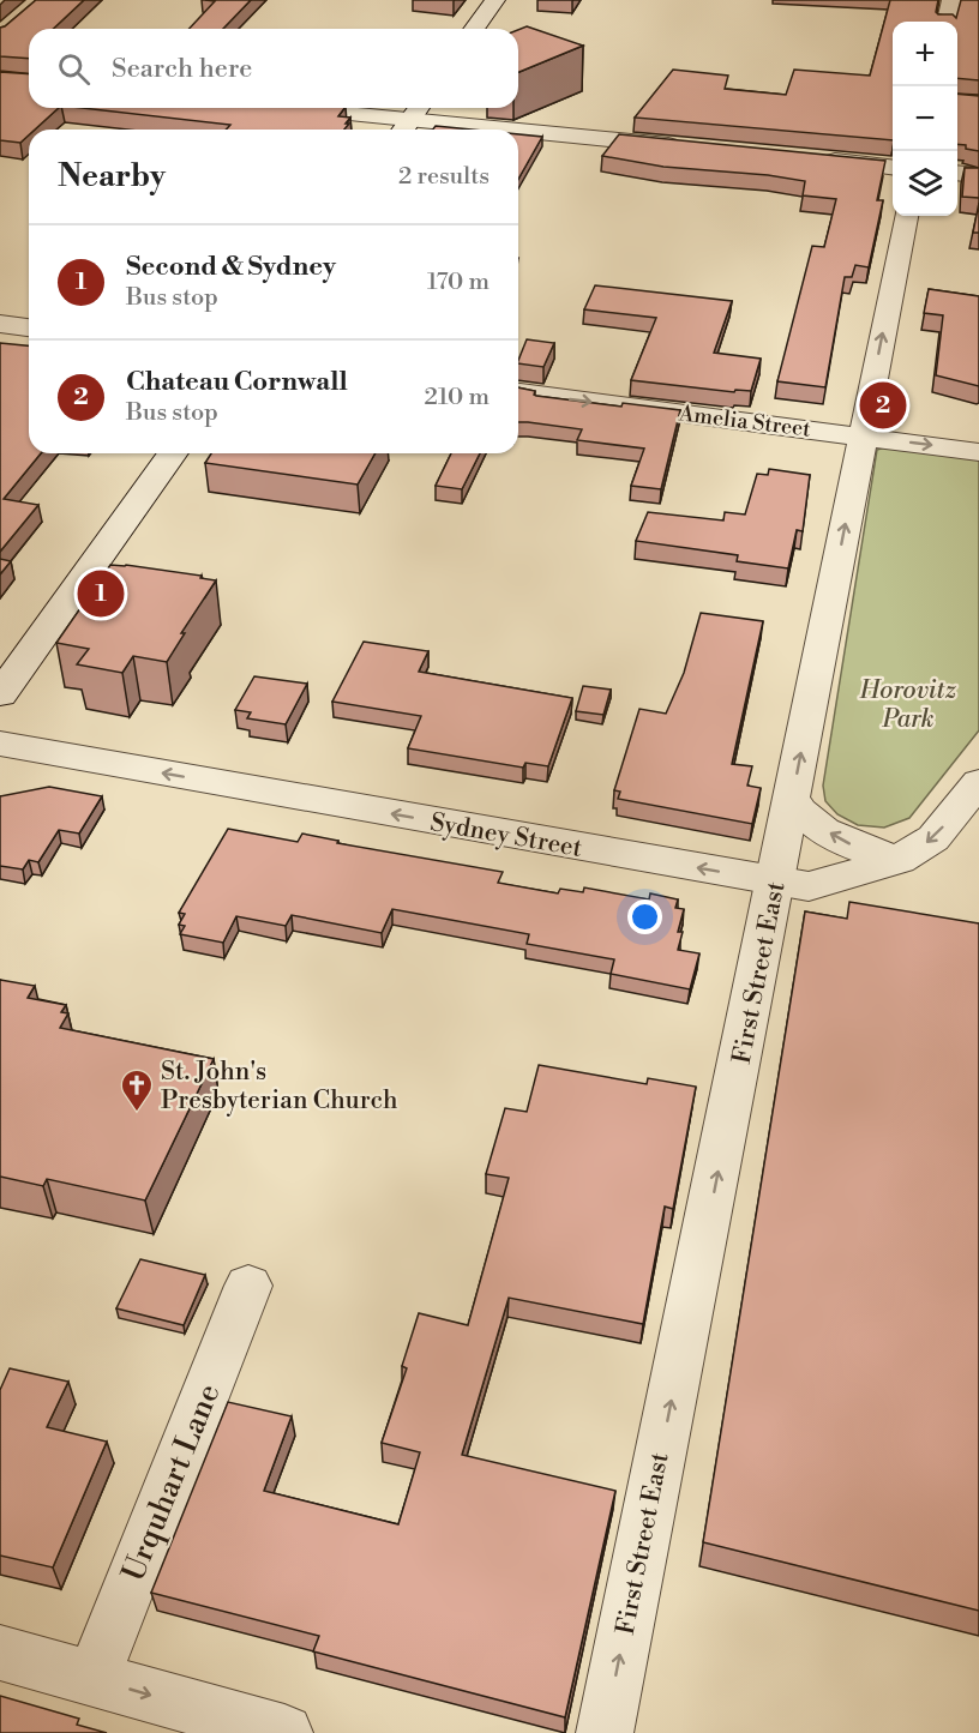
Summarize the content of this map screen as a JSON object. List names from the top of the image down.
{
  "streets": {
    "street": [
      "Amelia Street",
      "Sydney Street",
      "First Street East",
      "Urquhart Lane"
    ]
  },
  "crossings": [
    ["Amelia Street", "First Street East"],
    ["Sydney Street", "First Street East"]
  ],
  "one_way": ["Sydney Street", "First Street East"],
  "parks": ["Horovitz Park"],
  "places": {
    "church": ["St. John's Presbyterian Church"]
  },
  "page": {
    "map_buttons": ["+", "−"],
    "search": "Search here",
    "heading": ["Nearby", "2 results"],
    "list": [
      {
        "mark": "1",
        "name": "Second & Sydney",
        "note": "Bus stop",
        "value": "170 m"
      },
      {
        "mark": "2",
        "name": "Chateau Cornwall",
        "note": "Bus stop",
        "value": "210 m"
      }
    ],
    "pins": ["2", "1"]
  }
}
